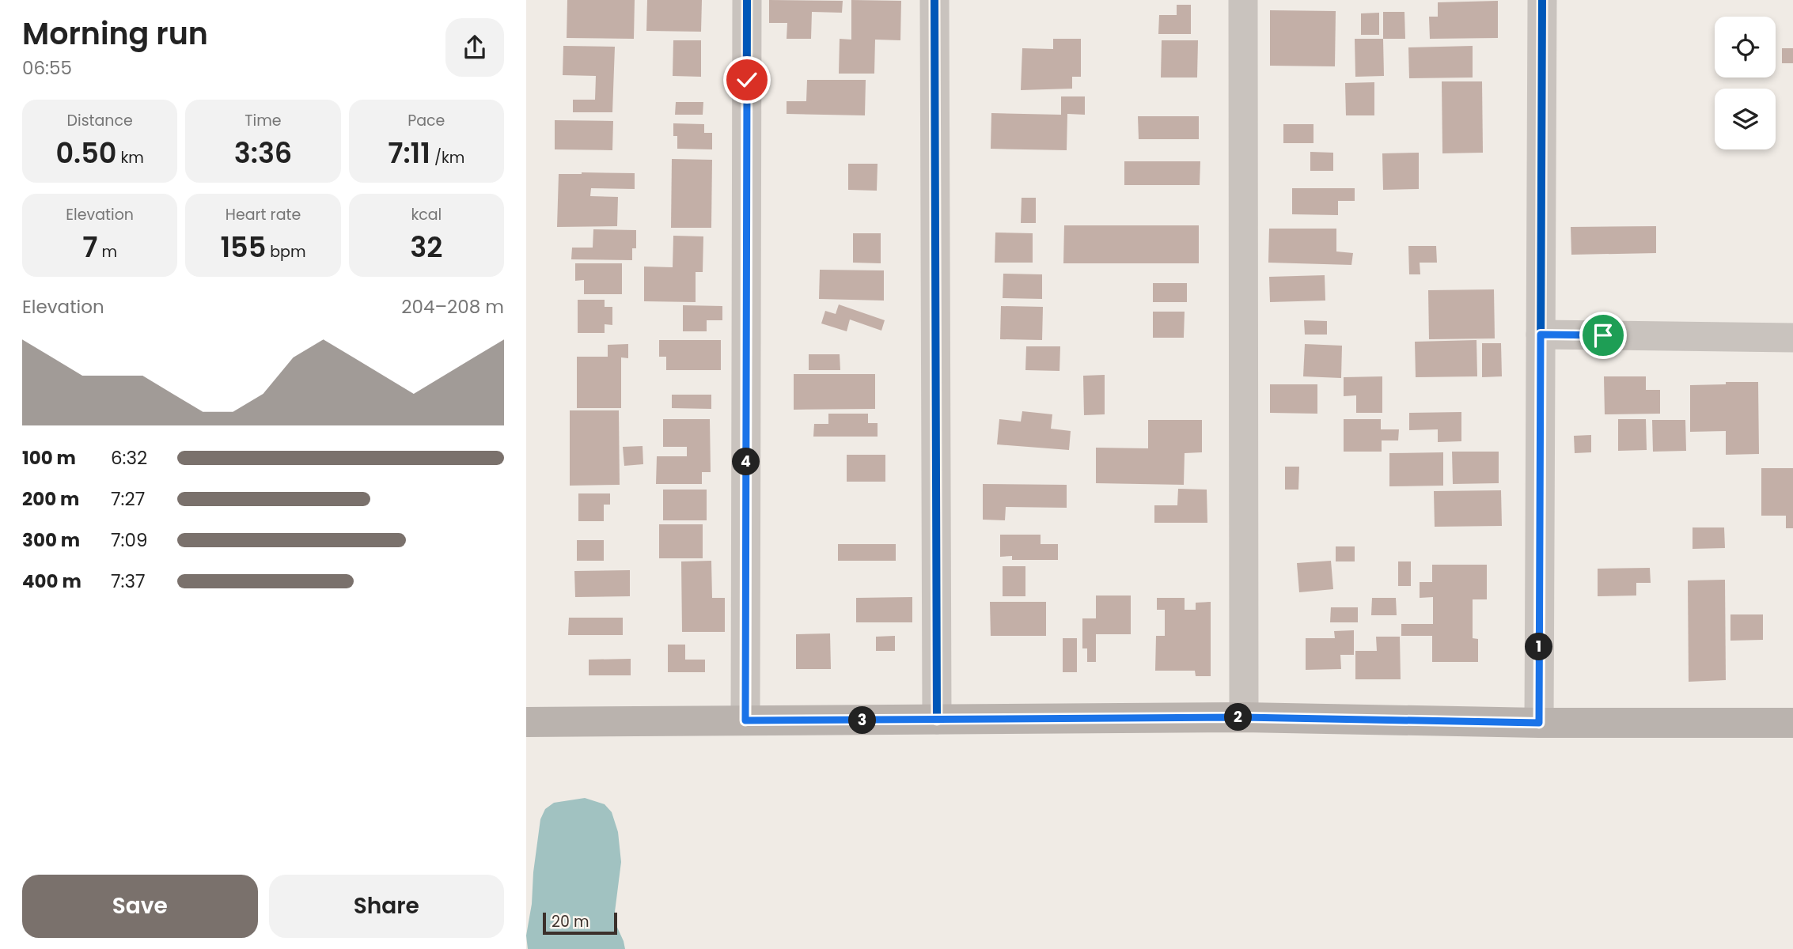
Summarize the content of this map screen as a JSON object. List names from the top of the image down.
{
  "scale_bar": "20 m",
  "page": {
    "heading": ["Morning run", "06:55"],
    "stats": [
      ["Distance", "0.50 km"],
      ["Time", "3:36"],
      ["Pace", "7:11 /km"],
      ["Elevation", "7 m"],
      ["Heart rate", "155 bpm"],
      ["kcal", "32"]
    ],
    "chart": ["Elevation", "204–208 m"],
    "list": [
      {
        "name": "100 m",
        "note": "6:32"
      },
      {
        "name": "200 m",
        "note": "7:27"
      },
      {
        "name": "300 m",
        "note": "7:09"
      },
      {
        "name": "400 m",
        "note": "7:37"
      }
    ],
    "pins": [
      "4",
      "1",
      "2",
      "3"
    ],
    "buttons": ["Save", "Share"],
    "scale": "20 m"
  }
}
